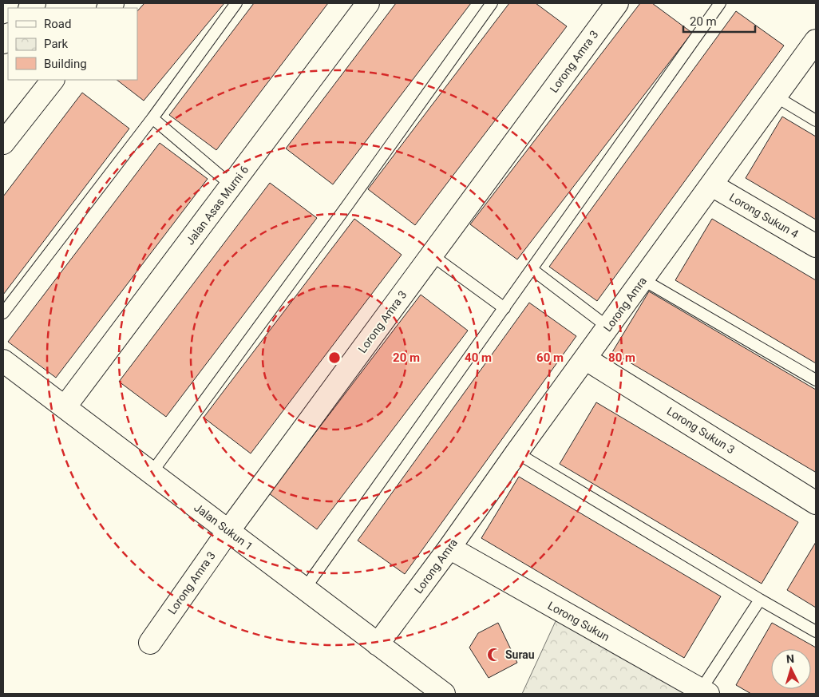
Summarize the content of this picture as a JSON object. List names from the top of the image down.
{
  "streets": {
    "street": [
      "Lorong Amra 3",
      "Jalan Asas Murni 6",
      "Lorong Sukun 4",
      "Lorong Amra",
      "Lorong Sukun 3",
      "Jalan Sukun 1",
      "Lorong Sukun"
    ]
  },
  "crossings": [
    ["Lorong Amra 3", "Jalan Sukun 1"],
    ["Jalan Asas Murni 6", "Jalan Sukun 1"],
    ["Lorong Sukun 4", "Lorong Amra"],
    ["Lorong Amra", "Lorong Sukun 3"],
    ["Lorong Amra", "Jalan Sukun 1"],
    ["Lorong Amra", "Lorong Sukun"]
  ],
  "places": {
    "mosque": ["Surau"]
  },
  "legend": ["Road", "Park", "Building"],
  "scale_bar": "20 m",
  "north": "top",
  "rings": [
    "20 m",
    "40 m",
    "60 m",
    "80 m"
  ]
}
